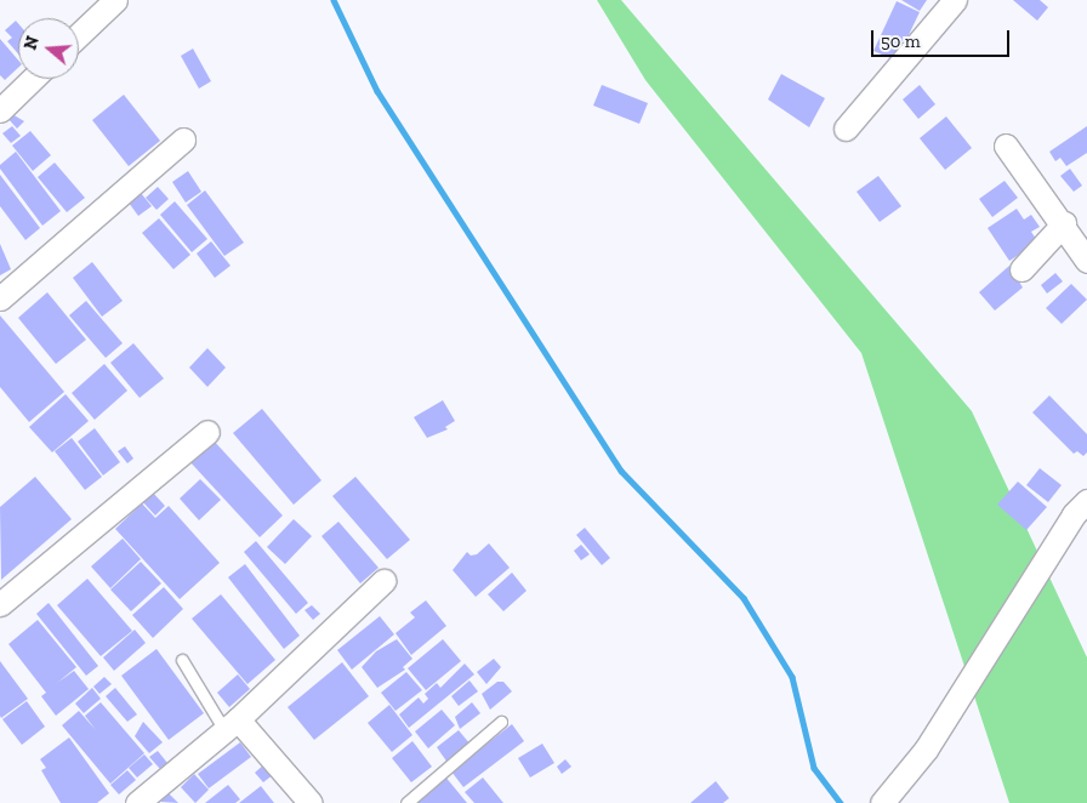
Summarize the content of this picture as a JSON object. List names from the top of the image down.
{
  "scale_bar": "50 m",
  "north": "left"
}
